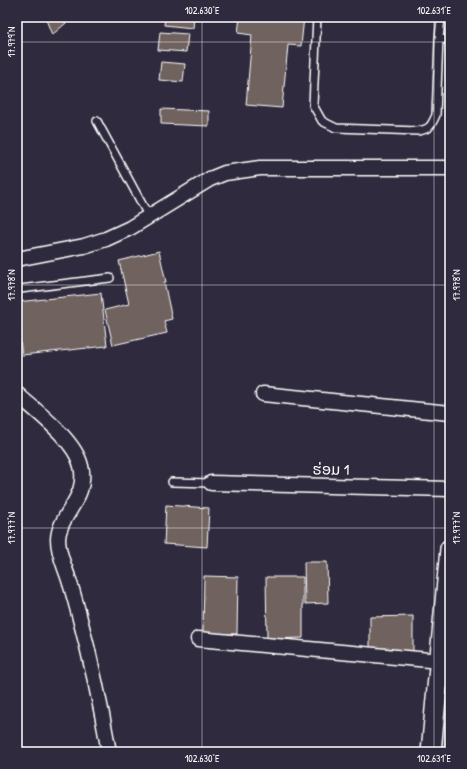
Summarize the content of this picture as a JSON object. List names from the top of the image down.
{
  "streets": {
    "street": ["ຮ່ອມ 1"]
  },
  "coordinates": [
    "102.630°E",
    "102.631°E",
    "17.979°N",
    "17.978°N",
    "17.977°N"
  ]
}
